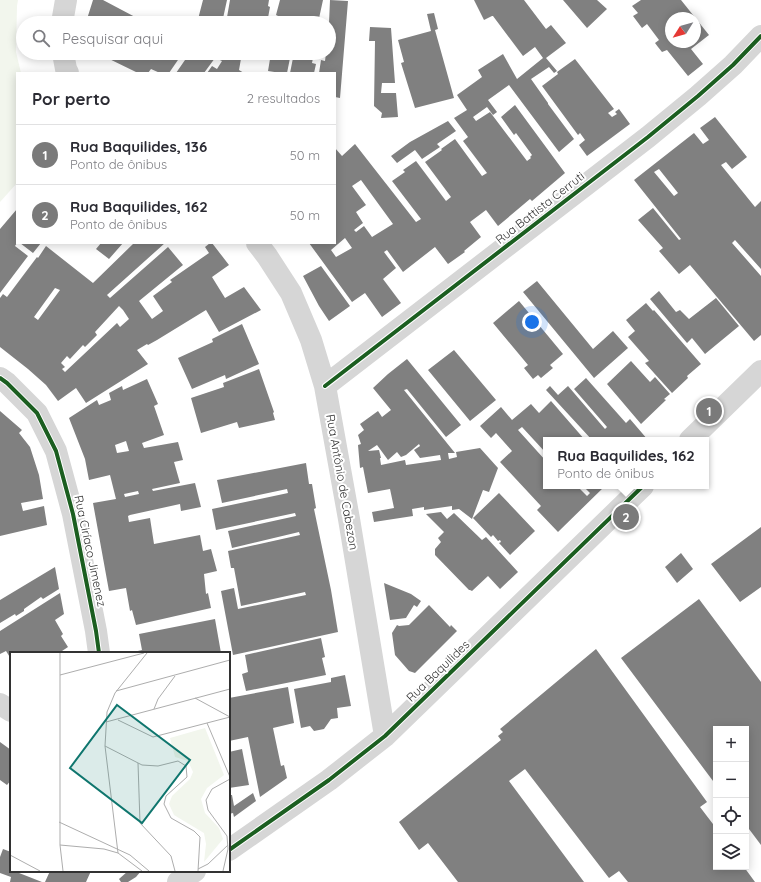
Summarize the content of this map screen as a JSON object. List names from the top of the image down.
{
  "streets": {
    "street": [
      "Rua Battista Cerruti",
      "Rua Antônio de Cabezon",
      "Rua Ciríaco Jimenez",
      "Rua Baquilides"
    ]
  },
  "crossings": [
    ["Rua Battista Cerruti", "Rua Antônio de Cabezon"],
    ["Rua Antônio de Cabezon", "Rua Baquilides"]
  ],
  "north": "bottom left",
  "page": {
    "search": "Pesquisar aqui",
    "heading": ["Por perto", "2 resultados"],
    "list": [
      {
        "mark": "1",
        "name": "Rua Baquilides, 136",
        "note": "Ponto de ônibus",
        "value": "50 m"
      },
      {
        "mark": "2",
        "name": "Rua Baquilides, 162",
        "note": "Ponto de ônibus",
        "value": "50 m"
      }
    ],
    "pins": ["1", "2"],
    "popup": ["Rua Baquilides, 162", "Ponto de ônibus"],
    "map_buttons": ["+", "−"]
  }
}
